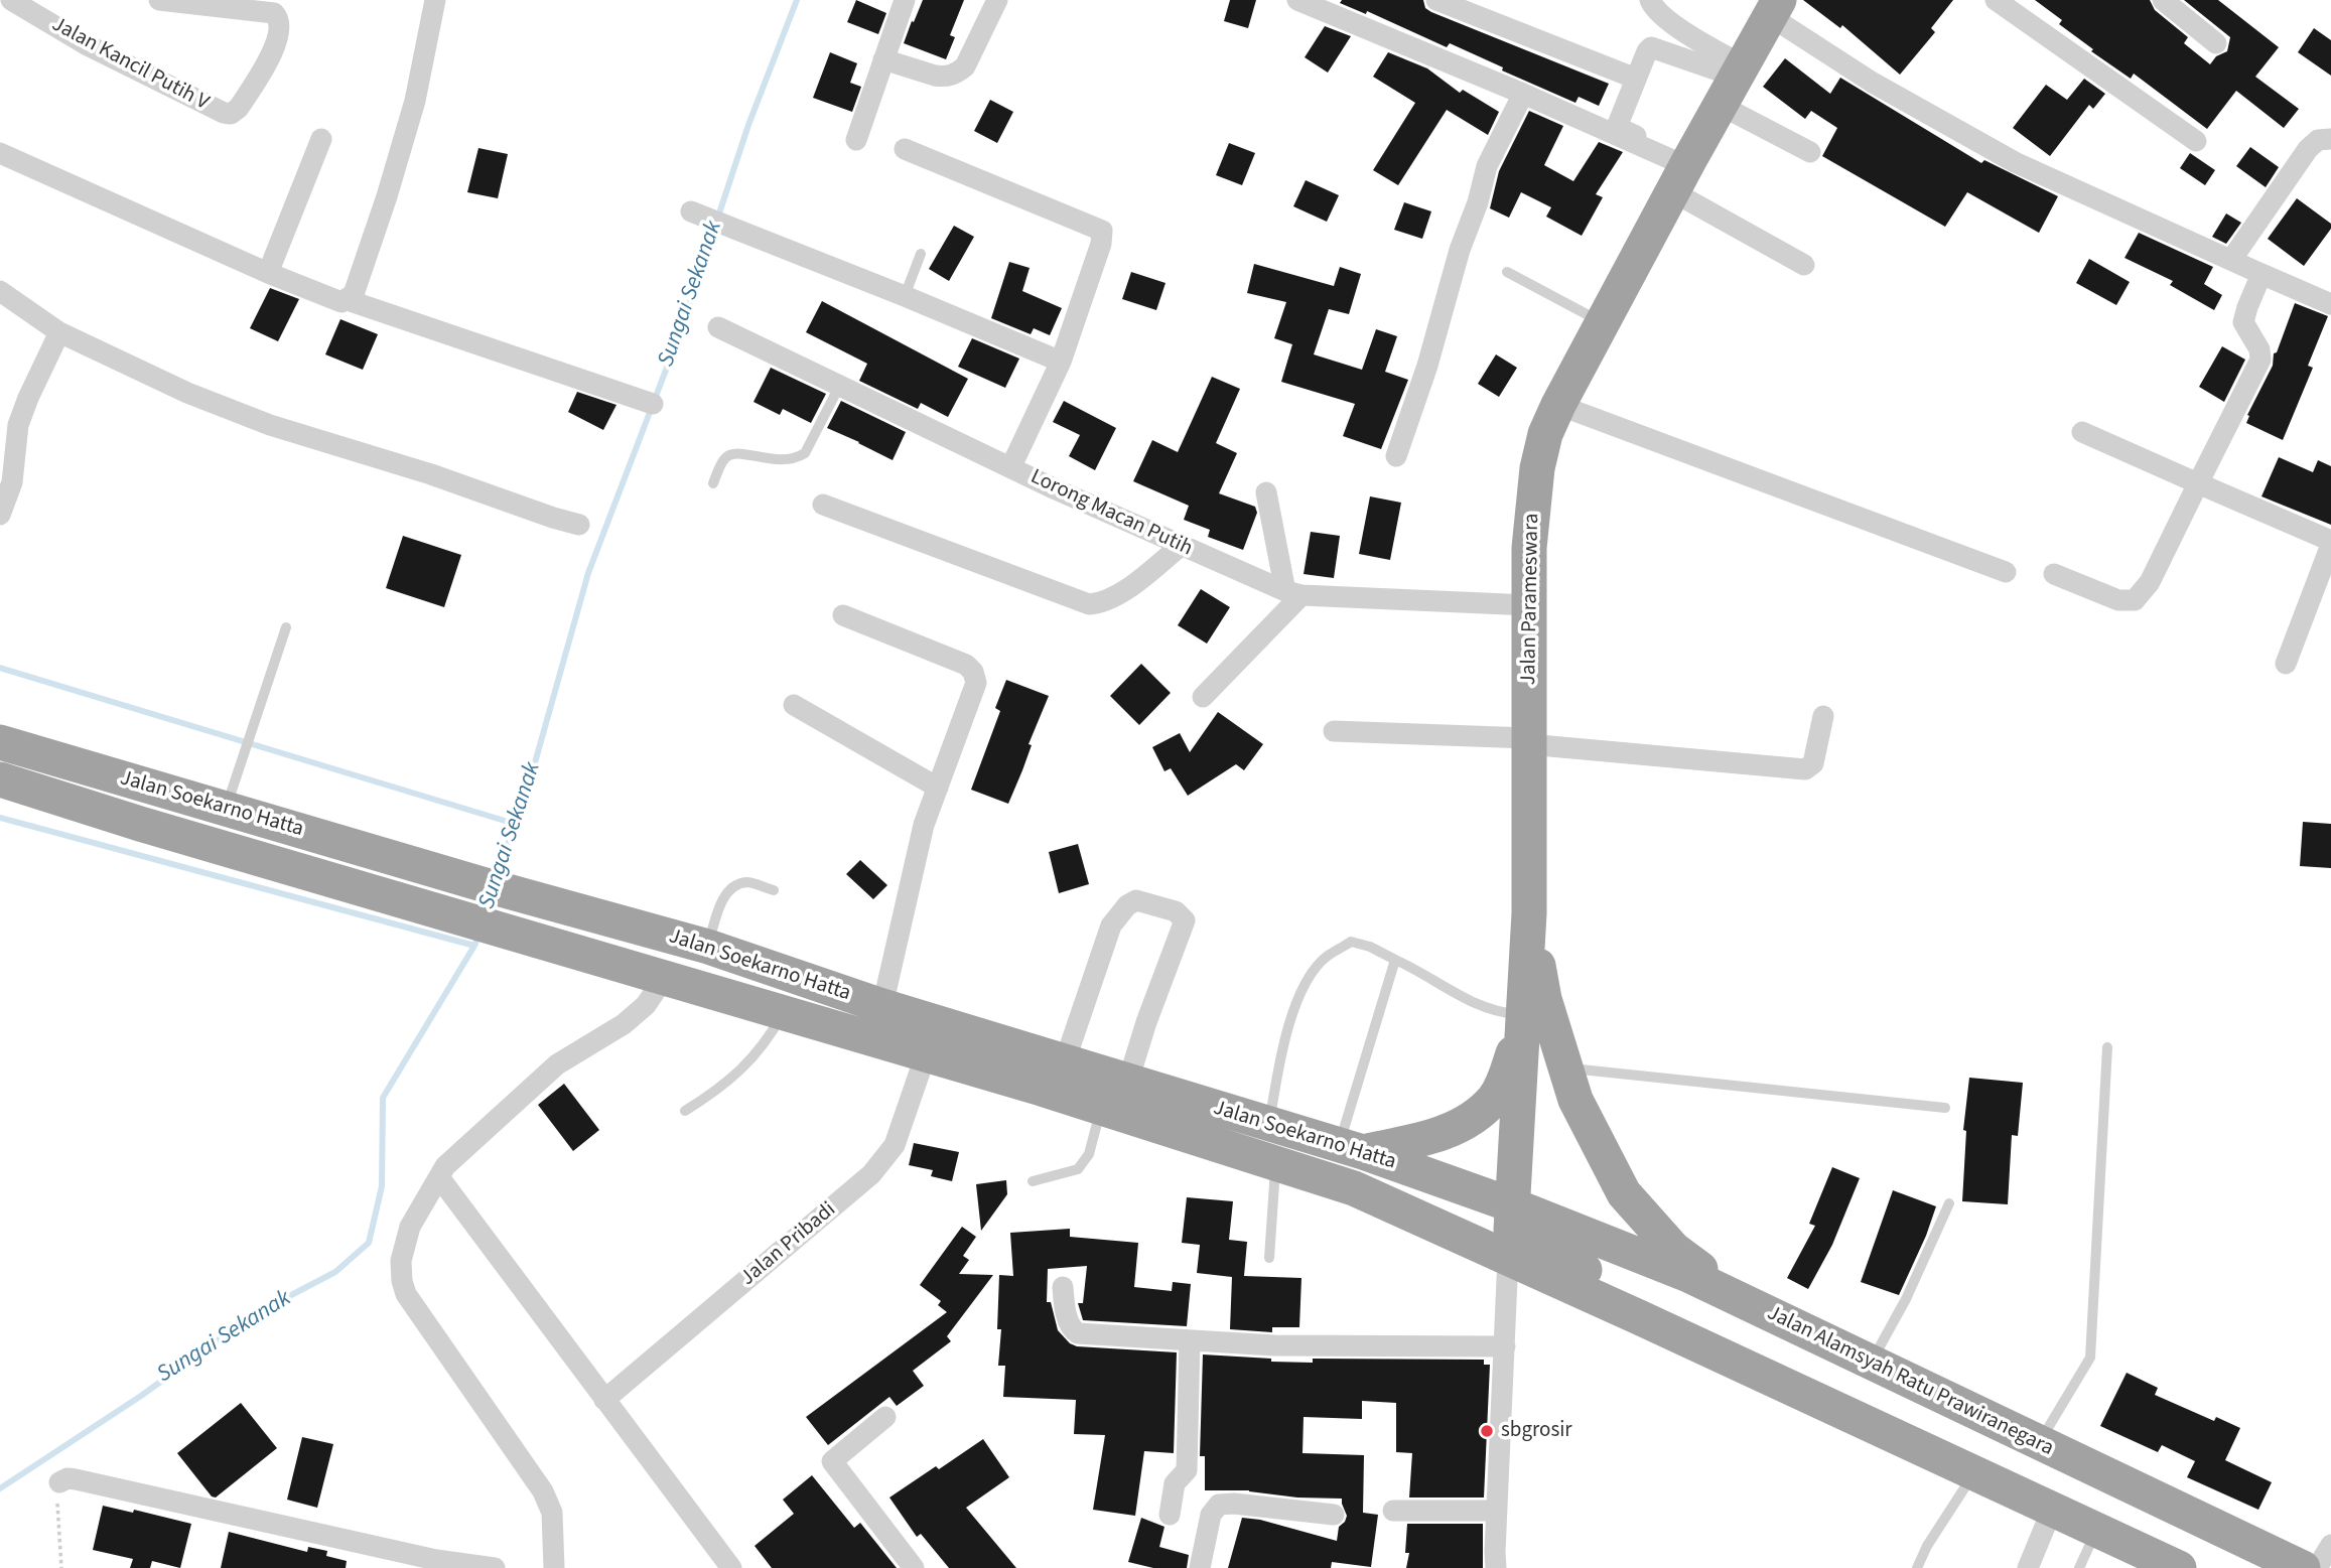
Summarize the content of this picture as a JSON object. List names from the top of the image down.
{
  "streets": {
    "highway": ["Jalan Parameswara", "Jalan Soekarno Hatta", "Jalan Alamsyah Ratu Prawiranegara"],
    "street": ["Jalan Kancil Putih V", "Lorong Macan Putih", "Jalan Pribadi"]
  },
  "crossings": [
    ["Lorong Macan Putih", "Jalan Parameswara"],
    ["Jalan Parameswara", "Jalan Soekarno Hatta"],
    ["Jalan Parameswara", "Jalan Alamsyah Ratu Prawiranegara"],
    ["Jalan Soekarno Hatta", "Jalan Pribadi"],
    ["Jalan Soekarno Hatta", "Jalan Alamsyah Ratu Prawiranegara"]
  ],
  "water": ["Sungai Sekanak"],
  "places": ["sbgrosir"]
}
